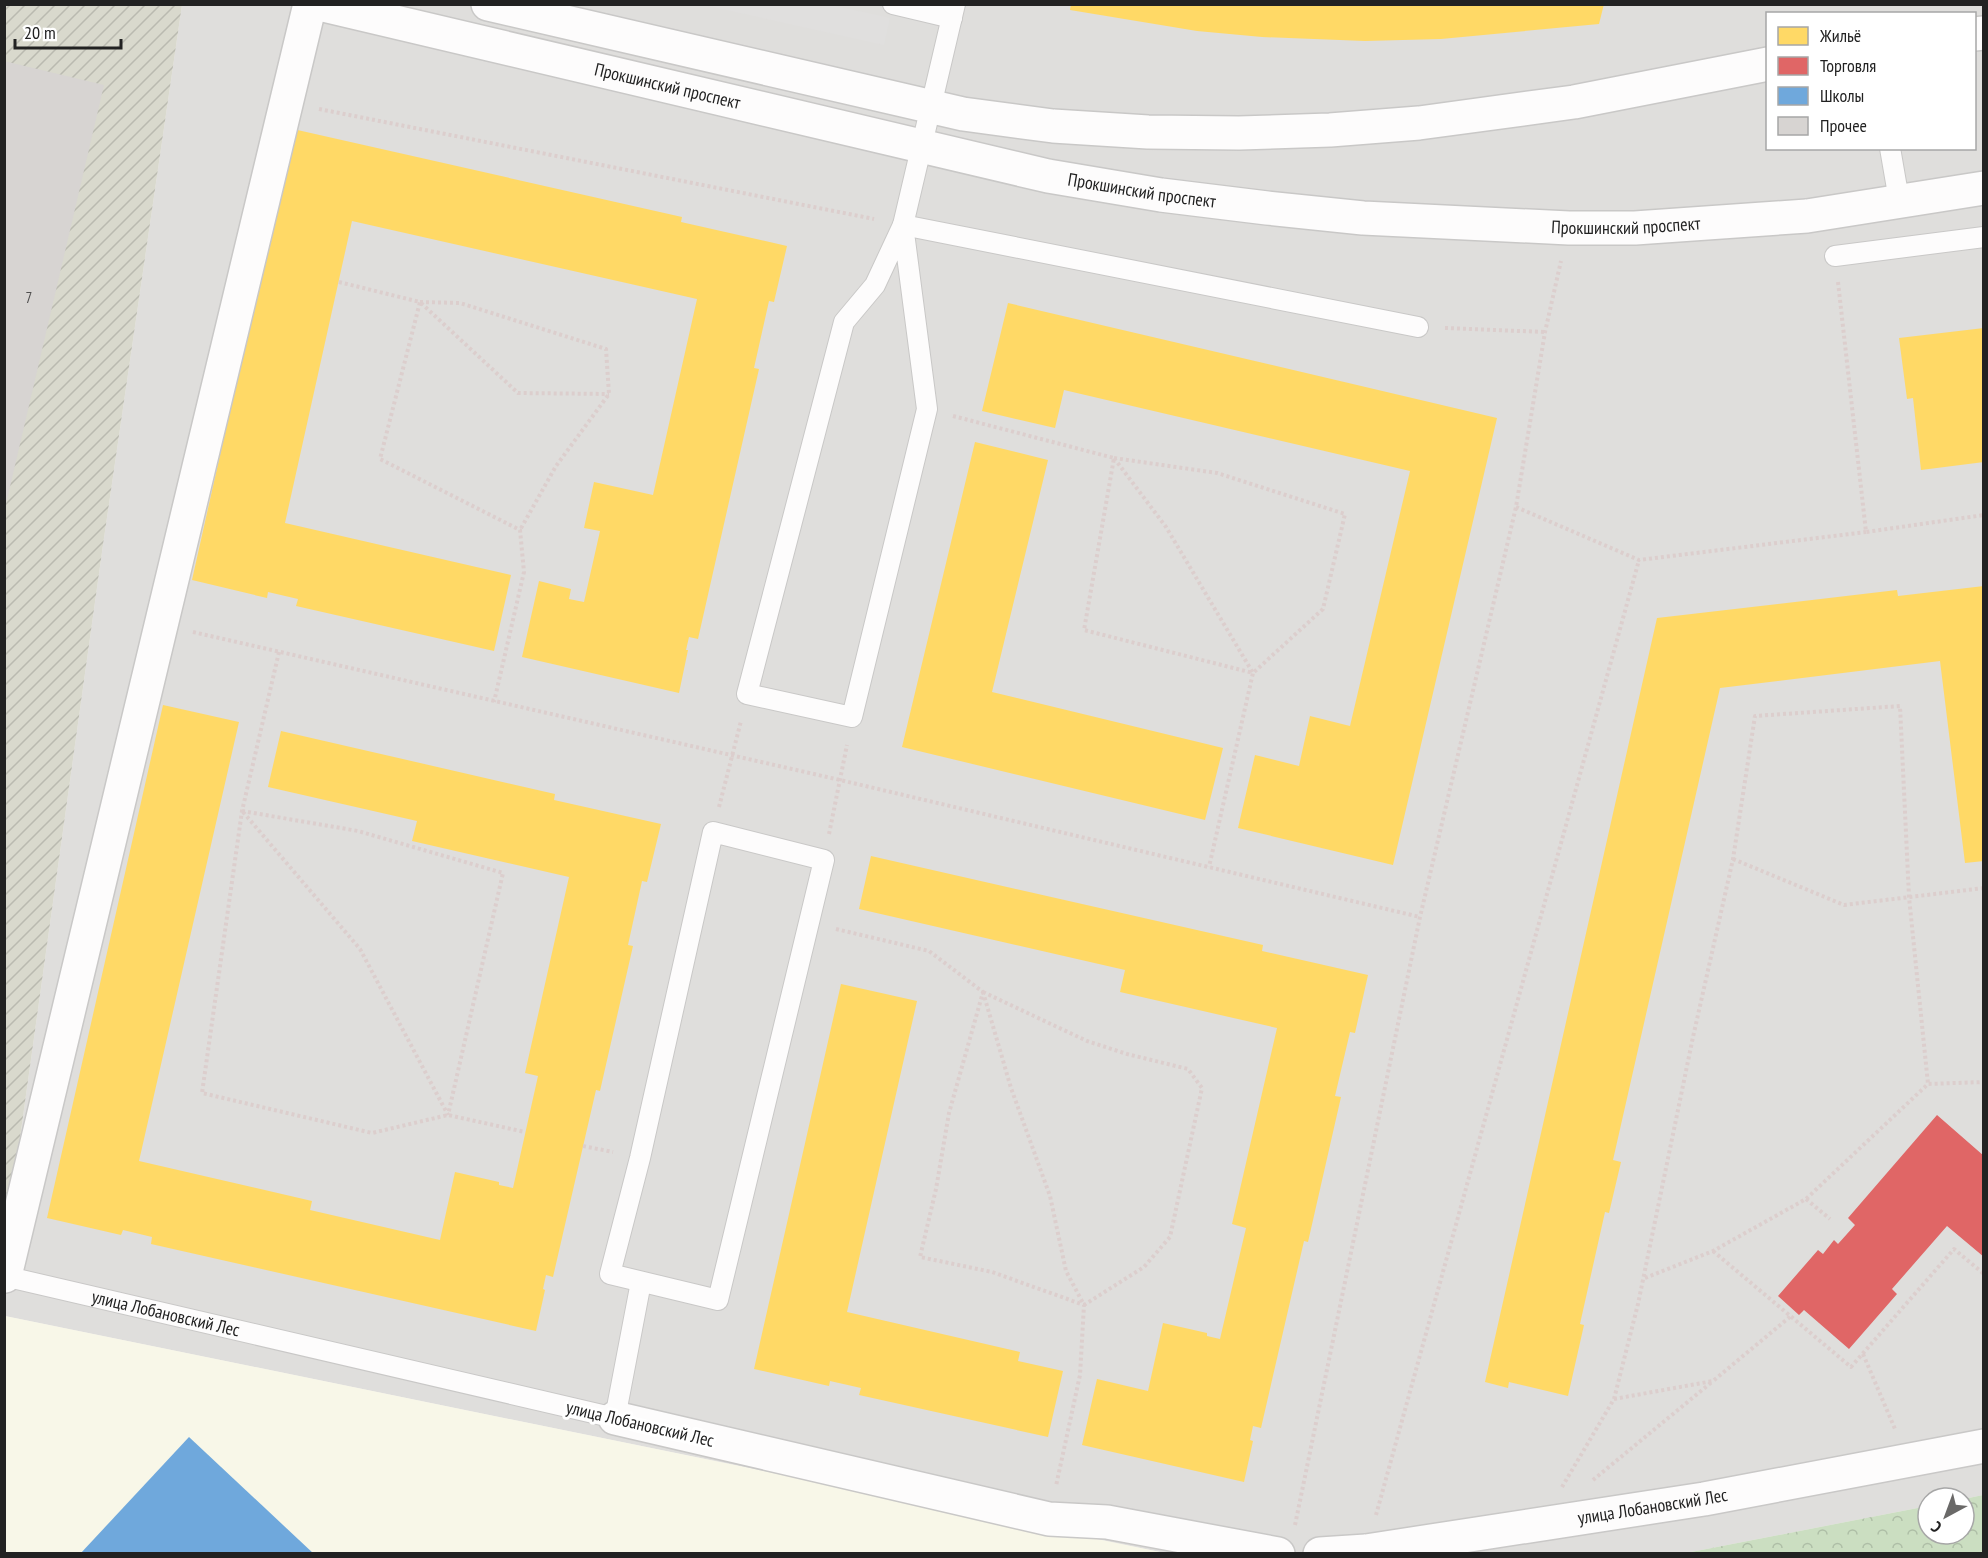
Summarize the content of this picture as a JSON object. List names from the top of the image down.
{
  "streets": {
    "street": ["Прокшинский проспект", "улица Лобановский Лес"]
  },
  "house_numbers": ["7"],
  "legend": [
    "Жильё",
    "Торговля",
    "Школы",
    "Прочее"
  ],
  "scale_bar": "20 m",
  "north": "bottom left"
}
